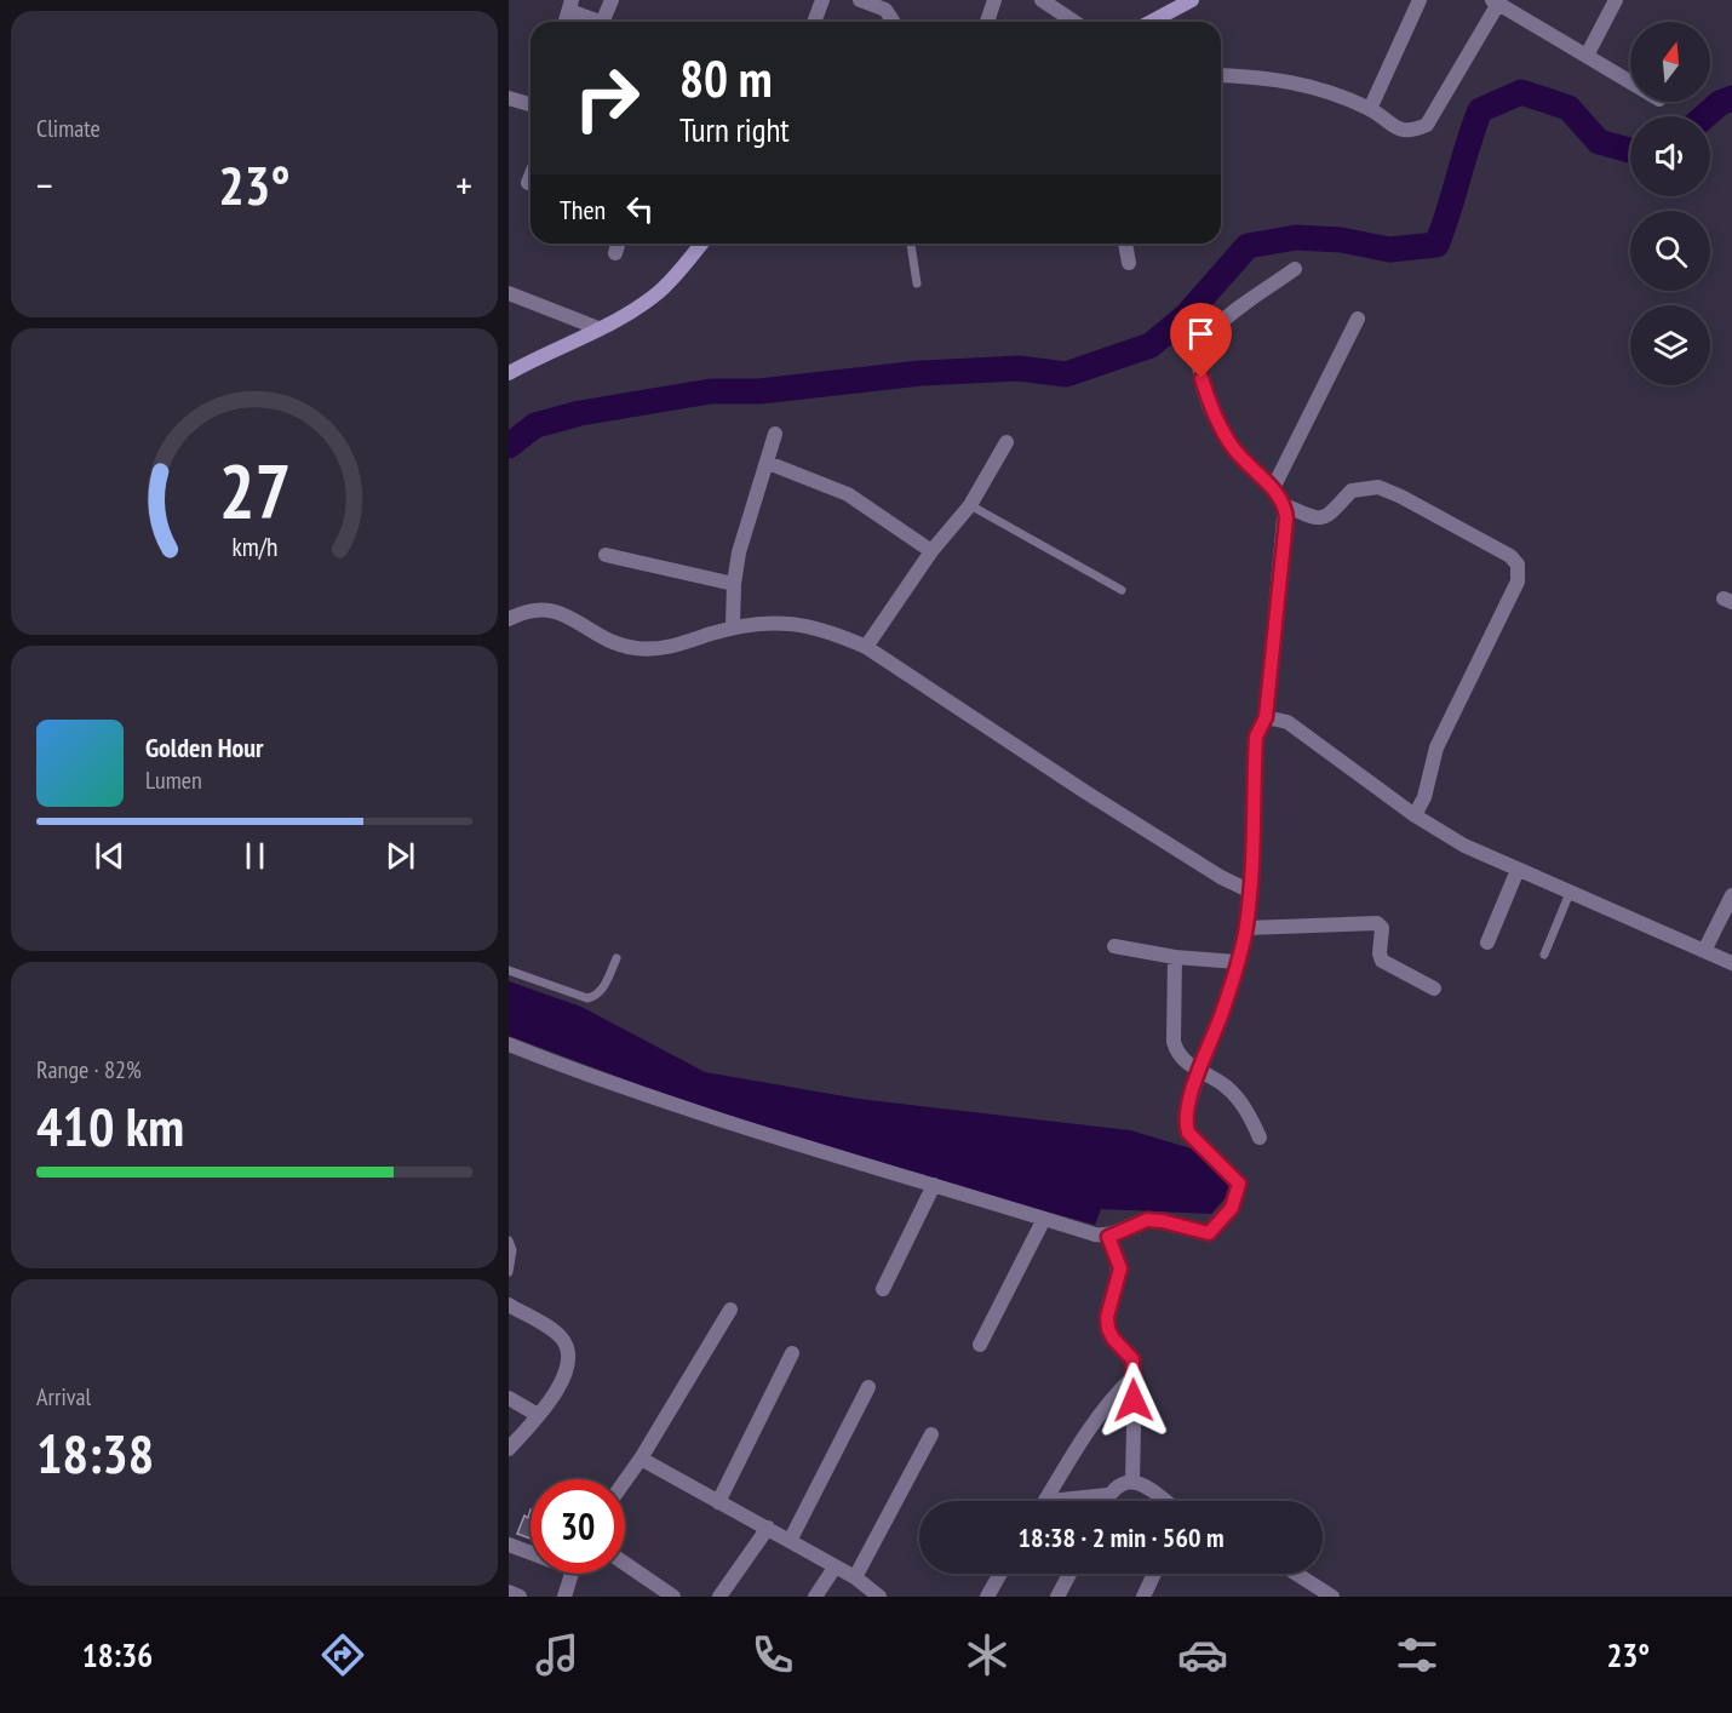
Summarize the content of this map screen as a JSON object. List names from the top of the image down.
{
  "north": "top",
  "page": {
    "tile": [
      "Climate",
      ["Range · 82%", "410 km"],
      ["Arrival", "18:38"]
    ],
    "turn": ["80 m", "Turn right"],
    "heat": ["−", "23°", "+"],
    "then": "Then",
    "song": ["Golden Hour", "Lumen"],
    "limit": "30",
    "trip": "18:38 · 2 min · 560 m",
    "tabs": ["18:36", "23°"],
    "gauge": ["27", "km/h"]
  }
}
